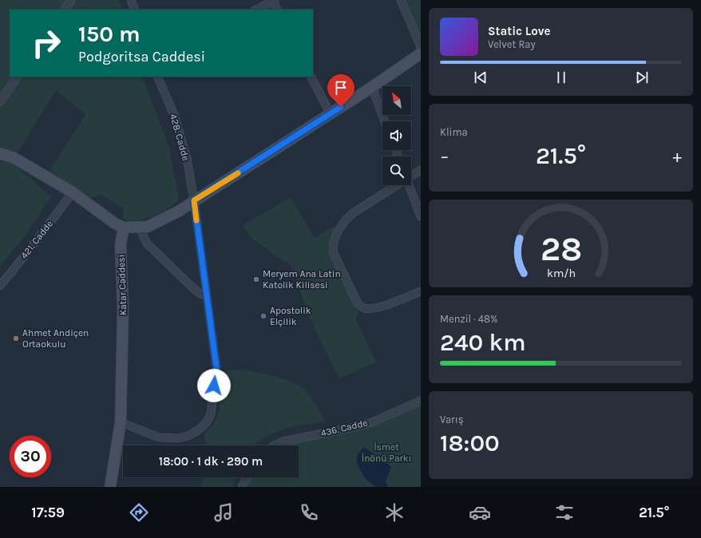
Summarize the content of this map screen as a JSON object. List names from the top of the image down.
{
  "streets": {
    "main road": ["Katar Caddesi"],
    "street": ["428. Cadde", "421. Cadde", "436. Cadde"]
  },
  "crossings": [
    ["428. Cadde", "Katar Caddesi"]
  ],
  "parks": ["İsmet İnönü Parkı"],
  "places": ["Meryem Ana Latin Katolik Kilisesi", "Apostolik Elçilik", "Ahmet Andiçen Ortaokulu"],
  "north": "top left",
  "page": {
    "turn": ["150 m", "Podgoritsa Caddesi"],
    "song": ["Static Love", "Velvet Ray"],
    "tile": [
      "Klima",
      ["Menzil · 48%", "240 km"],
      ["Varış", "18:00"]
    ],
    "heat": ["−", "21.5°", "+"],
    "limit": "30",
    "trip": "18:00 · 1 dk · 290 m",
    "tabs": ["17:59", "21.5°"],
    "gauge": ["28", "km/h"]
  }
}
